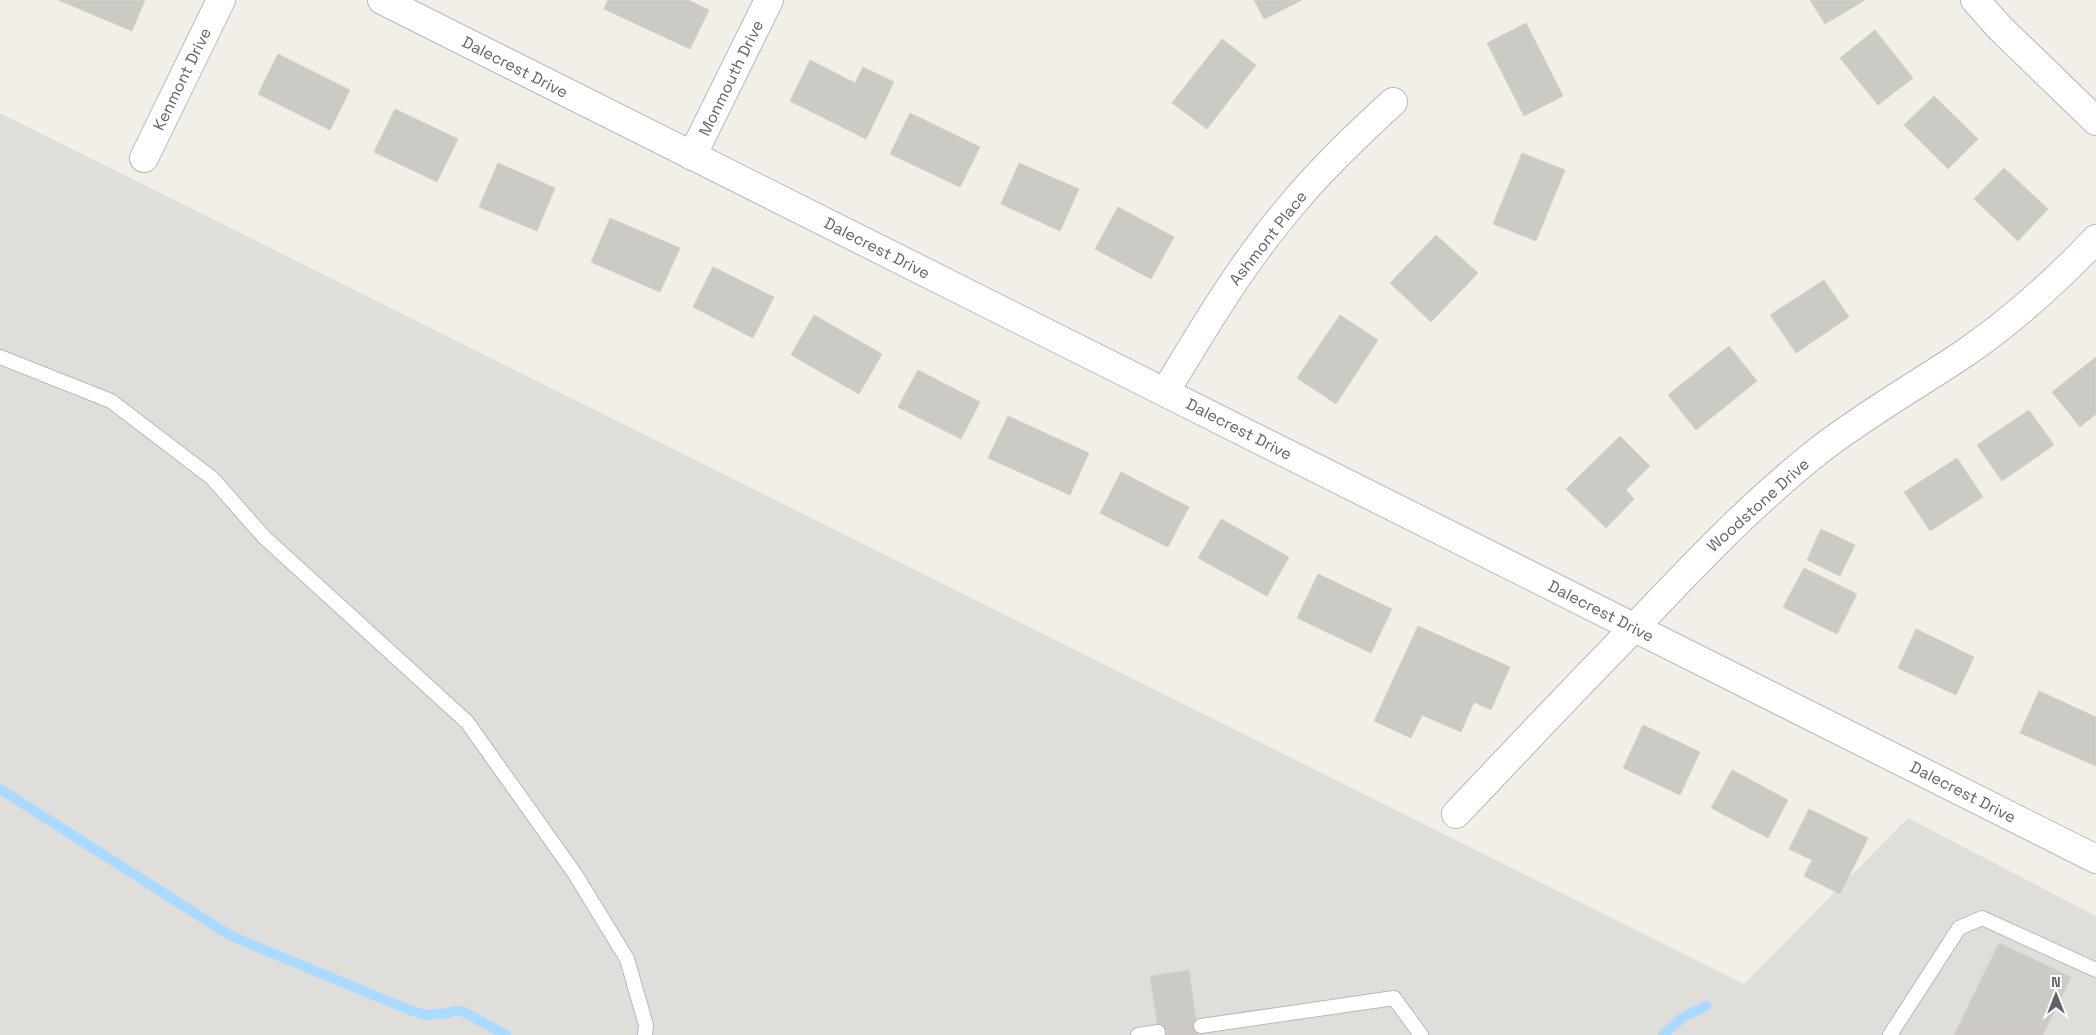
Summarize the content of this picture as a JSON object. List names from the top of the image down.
{
  "streets": {
    "street": [
      "Dalecrest Drive",
      "Monmouth Drive",
      "Kenmont Drive",
      "Ashmont Place",
      "Woodstone Drive"
    ]
  },
  "crossings": [
    ["Dalecrest Drive", "Monmouth Drive"],
    ["Dalecrest Drive", "Ashmont Place"],
    ["Dalecrest Drive", "Woodstone Drive"]
  ],
  "north": "top"
}
